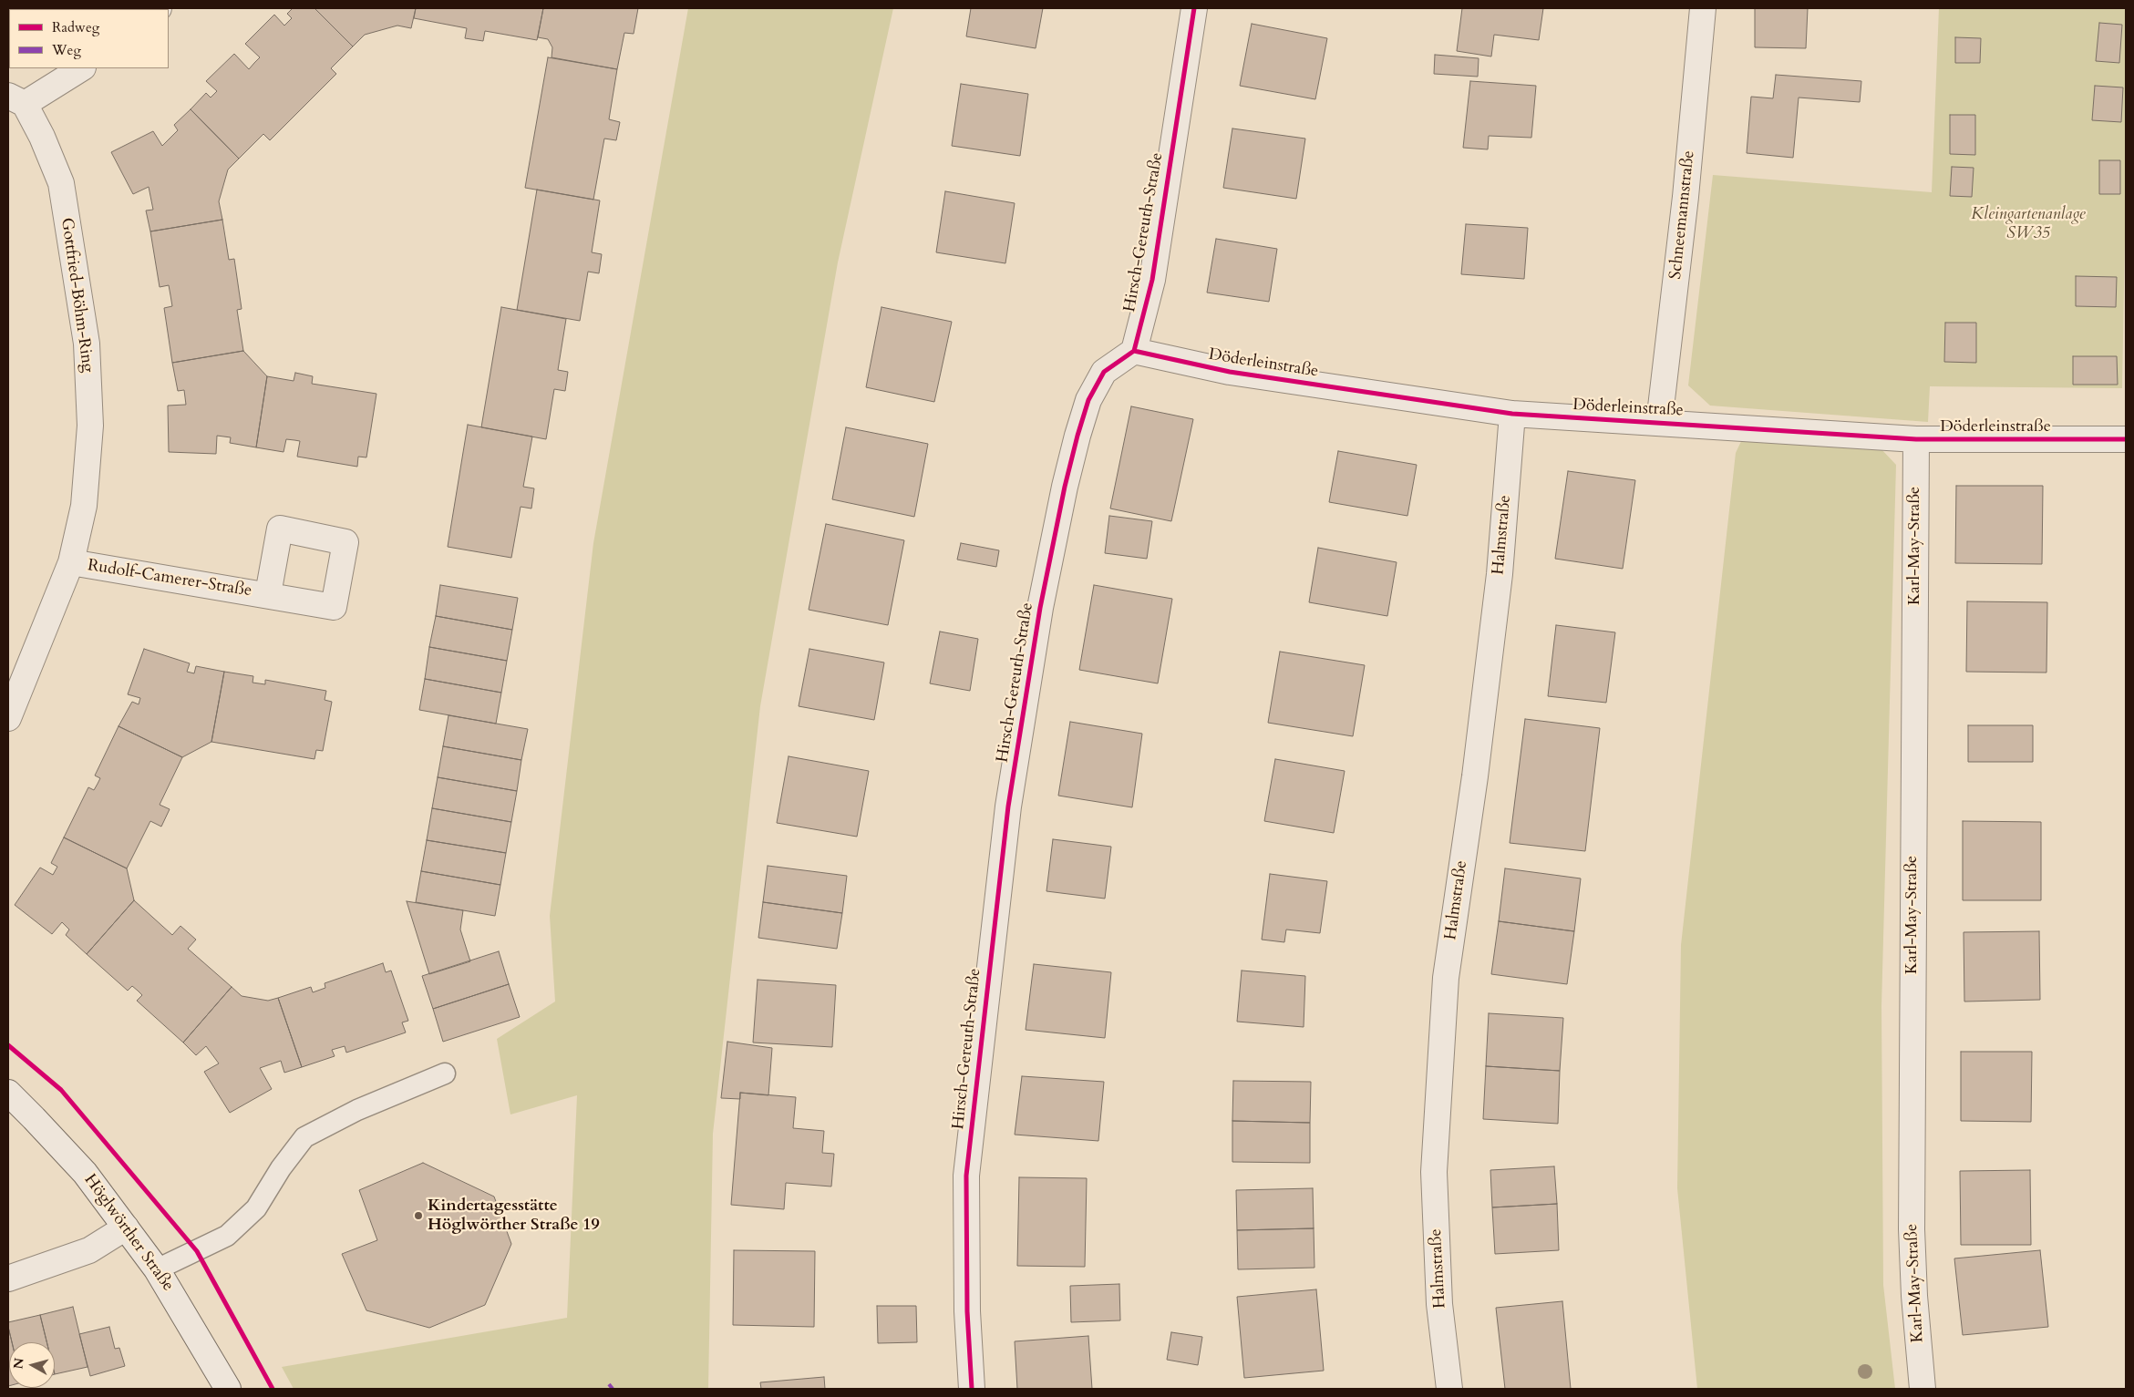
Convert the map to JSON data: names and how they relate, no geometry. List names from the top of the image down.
{
  "streets": {
    "street": [
      "Schneemannstraße",
      "Hirsch-Gereuth-Straße",
      "Gottfried-Böhm-Ring",
      "Döderleinstraße",
      "Halmstraße",
      "Karl-May-Straße",
      "Rudolf-Camerer-Straße",
      "Höglwörther Straße"
    ]
  },
  "crossings": [
    ["Schneemannstraße", "Döderleinstraße"],
    ["Hirsch-Gereuth-Straße", "Döderleinstraße"],
    ["Gottfried-Böhm-Ring", "Rudolf-Camerer-Straße"],
    ["Döderleinstraße", "Halmstraße"],
    ["Döderleinstraße", "Karl-May-Straße"]
  ],
  "parks": ["Kleingartenanlage SW35"],
  "places": ["Kindertagesstätte Höglwörther Straße 19"],
  "legend": ["Radweg", "Weg"],
  "north": "left"
}
